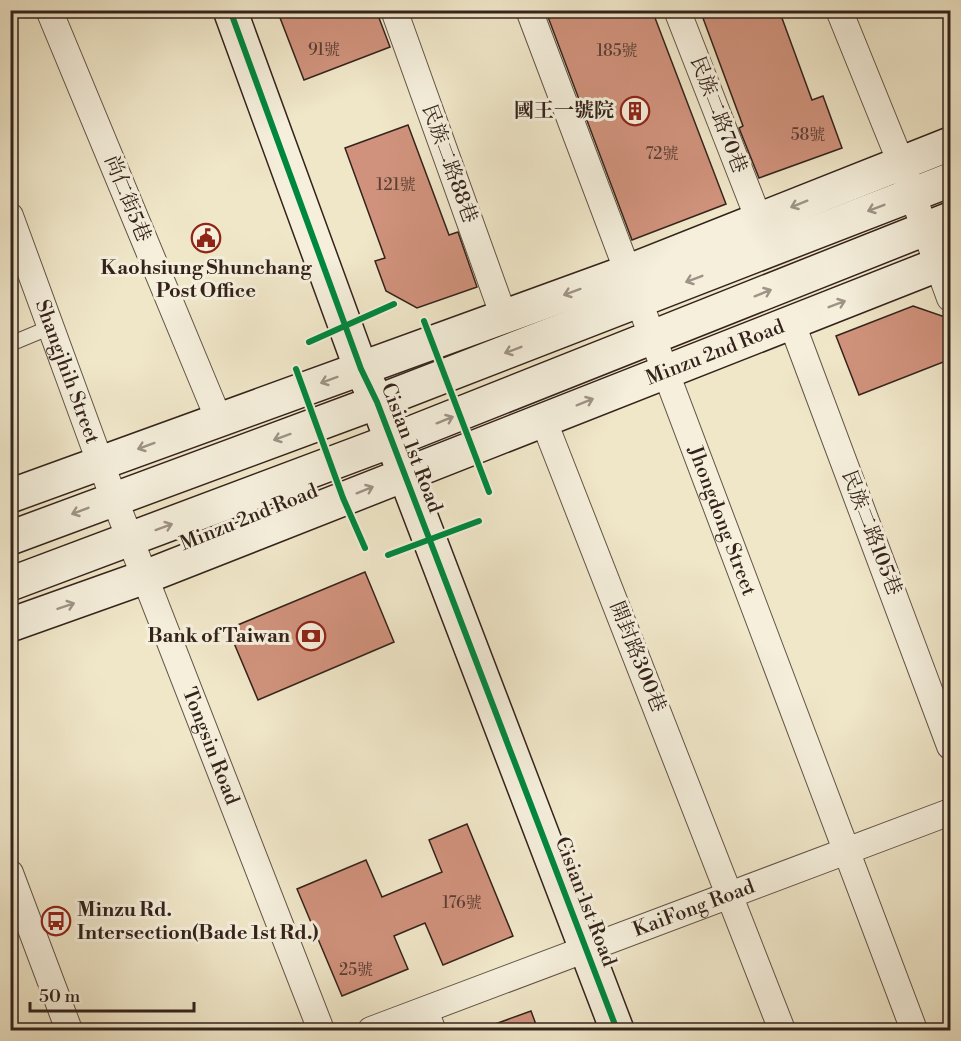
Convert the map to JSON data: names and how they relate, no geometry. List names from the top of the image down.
{
  "streets": {
    "street": [
      "民族二路70巷",
      "民族二路88巷",
      "尚仁街5巷",
      "Minzu 2nd Road",
      "Shangjhih Street",
      "Cisian 1st Road",
      "Jhongdong Street",
      "民族二路105巷",
      "開封路300巷",
      "Tongsin Road",
      "KaiFong Road"
    ]
  },
  "crossings": [
    ["Minzu 2nd Road", "Cisian 1st Road"],
    ["Minzu 2nd Road", "Jhongdong Street"],
    ["Minzu 2nd Road", "民族二路105巷"],
    ["Minzu 2nd Road", "開封路300巷"],
    ["Minzu 2nd Road", "Tongsin Road"],
    ["Shangjhih Street", "Tongsin Road"],
    ["Cisian 1st Road", "KaiFong Road"],
    ["Jhongdong Street", "KaiFong Road"],
    ["開封路300巷", "KaiFong Road"]
  ],
  "places": {
    "building": ["國王一號院"],
    "public building": ["Kaohsiung Shunchang Post Office"],
    "bank": ["Bank of Taiwan"],
    "bus stop": ["Minzu Rd. Intersection(Bade 1st Rd.)"]
  },
  "house_numbers": [
    "91號",
    "185號",
    "58號",
    "72號",
    "121號",
    "176號",
    "25號"
  ],
  "scale_bar": "50 m"
}
